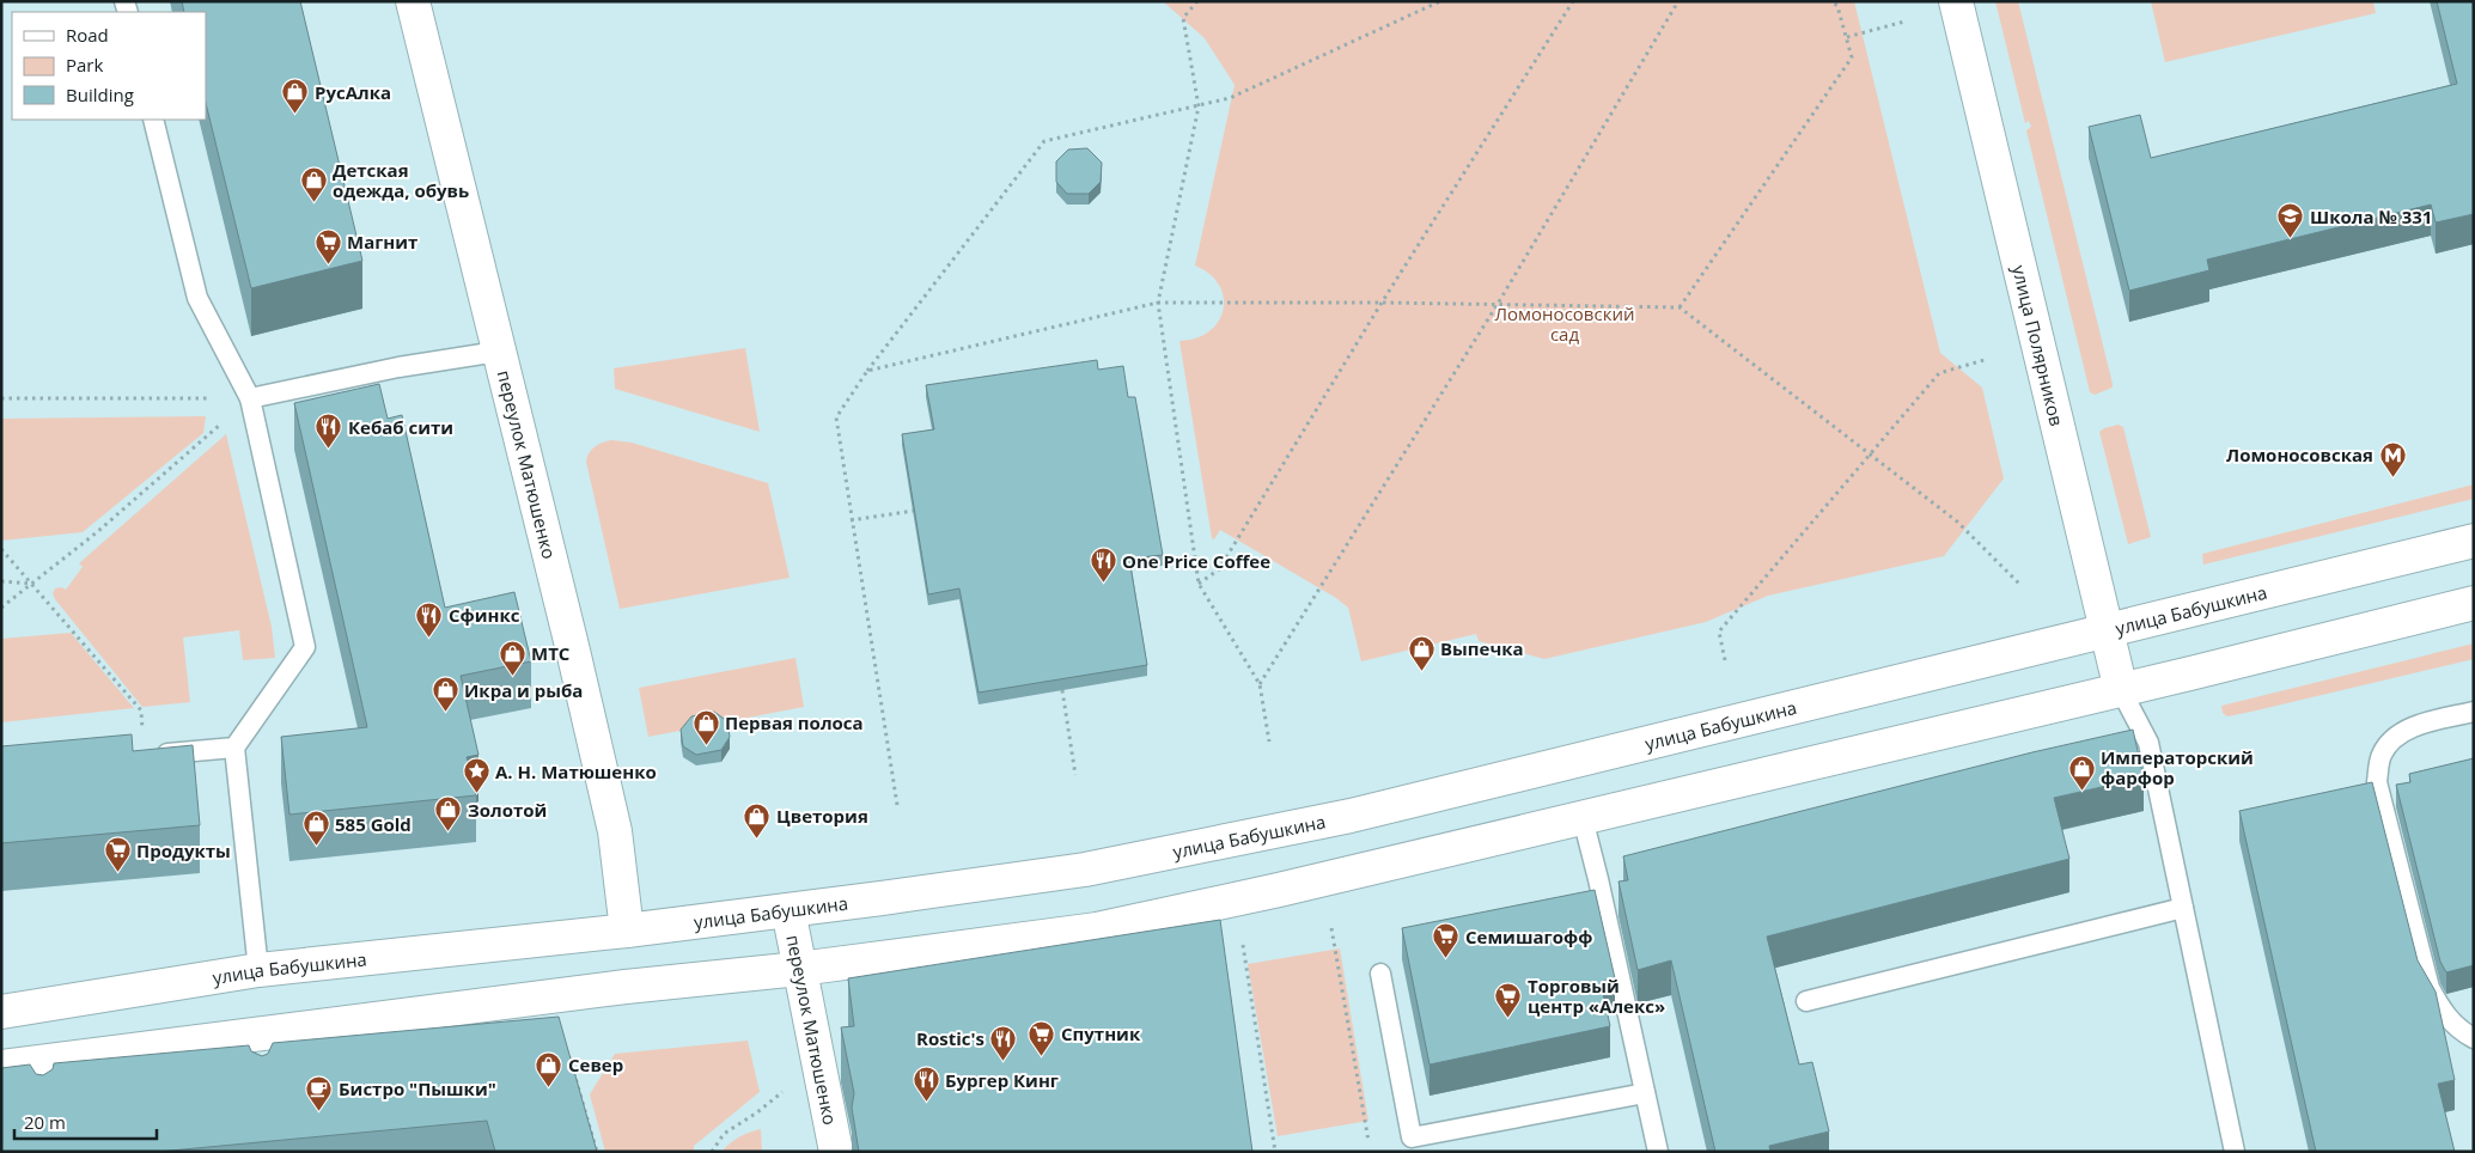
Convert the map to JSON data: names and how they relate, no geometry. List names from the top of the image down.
{
  "streets": {
    "street": ["улица Полярников", "переулок Матюшенко", "улица Бабушкина"]
  },
  "crossings": [
    ["улица Полярников", "улица Бабушкина"],
    ["переулок Матюшенко", "улица Бабушкина"]
  ],
  "parks": ["Ломоносовский сад"],
  "places": {
    "shop": [
      "РусАлка",
      "Детская одежда, обувь",
      "Выпечка",
      "МТС",
      "Икра и рыба",
      "Первая полоса",
      "Императорский фарфор",
      "Золотой",
      "Цветория",
      "585 Gold",
      "Север"
    ],
    "school or university": ["Школа № 331"],
    "supermarket": [
      "Магнит",
      "Продукты",
      "Семишагофф",
      "Торговый центр «Алекс»",
      "Спутник"
    ],
    "restaurant": [
      "Кебаб сити",
      "One Price Coffee",
      "Сфинкс",
      "Rostic's",
      "Бургер Кинг"
    ],
    "metro station": ["Ломоносовская"],
    "place": ["А. Н. Матюшенко"],
    "cafe": ["Бистро \"Пышки\""]
  },
  "legend": ["Road", "Park", "Building"],
  "scale_bar": "20 m"
}
